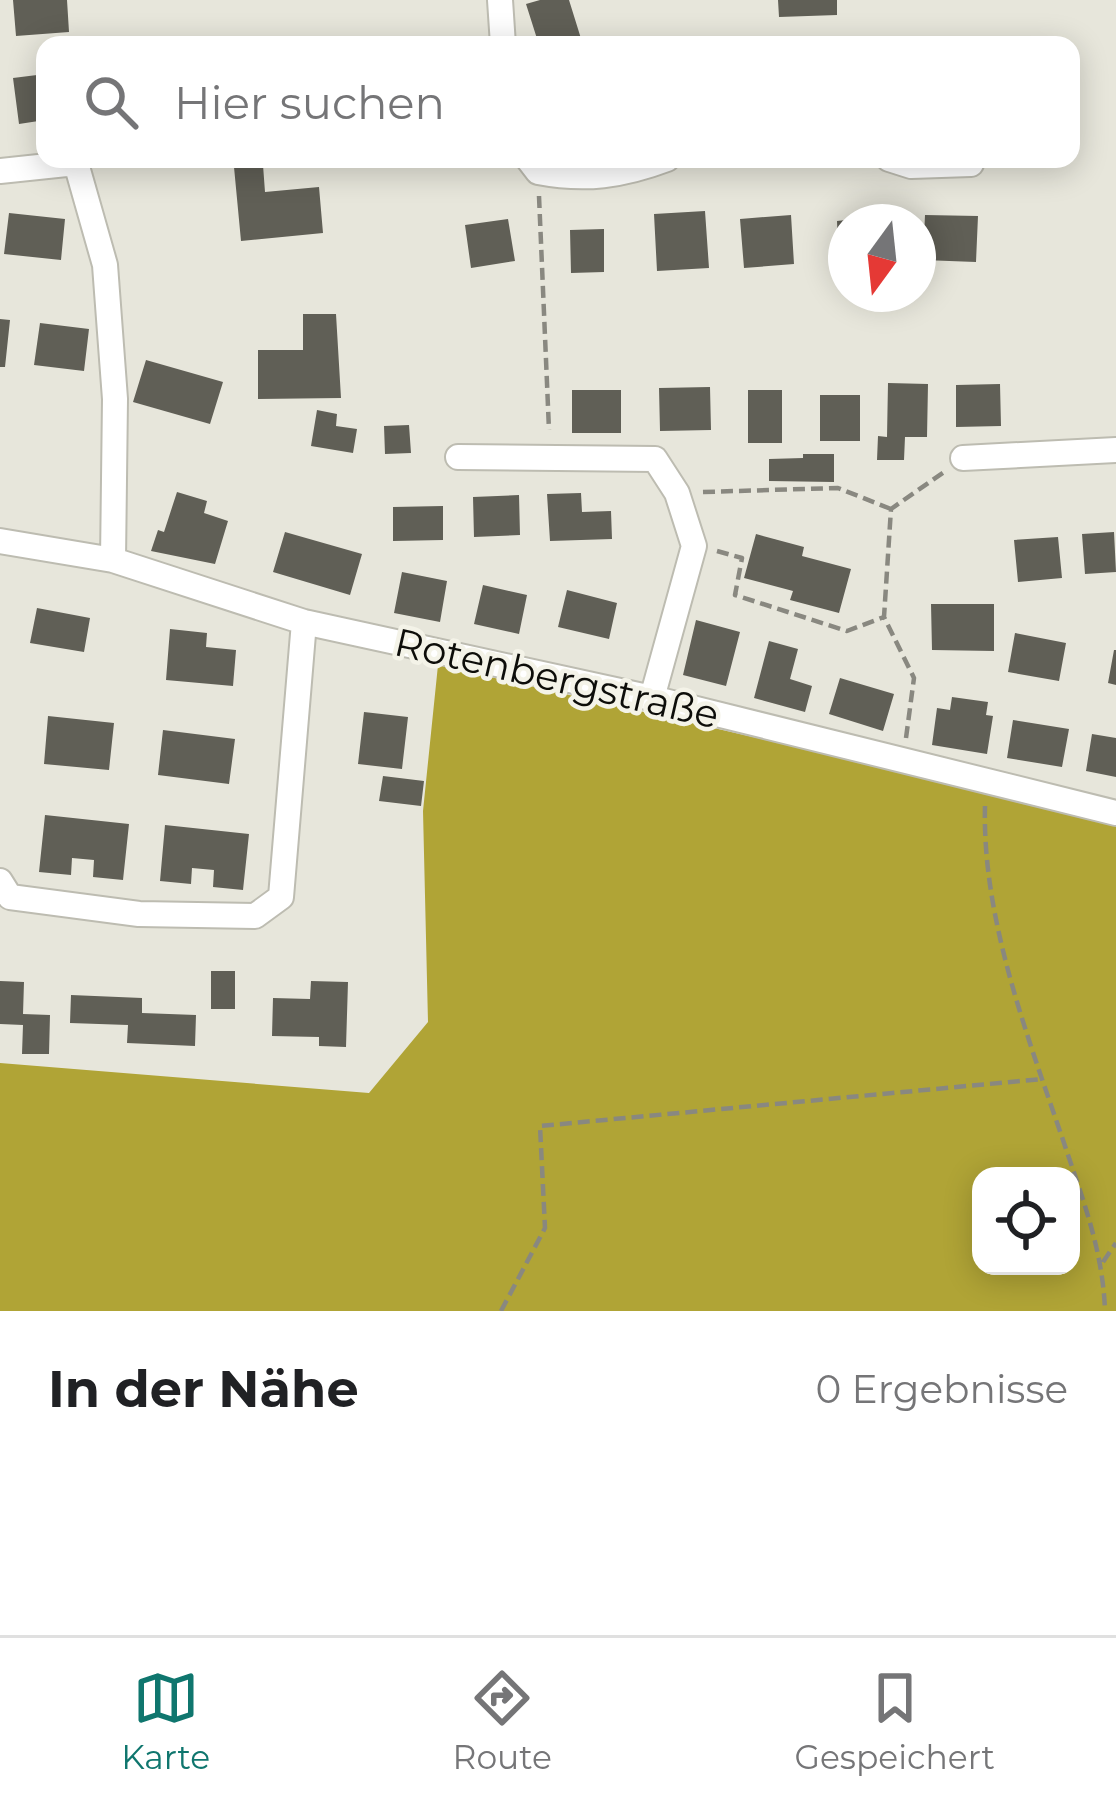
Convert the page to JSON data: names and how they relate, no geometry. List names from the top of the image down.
{
  "streets": {
    "street": ["Rotenbergstraße"]
  },
  "north": "bottom",
  "page": {
    "search": "Hier suchen",
    "heading": ["In der Nähe", "0 Ergebnisse"],
    "nav": ["Karte", "Route", "Gespeichert"]
  }
}
